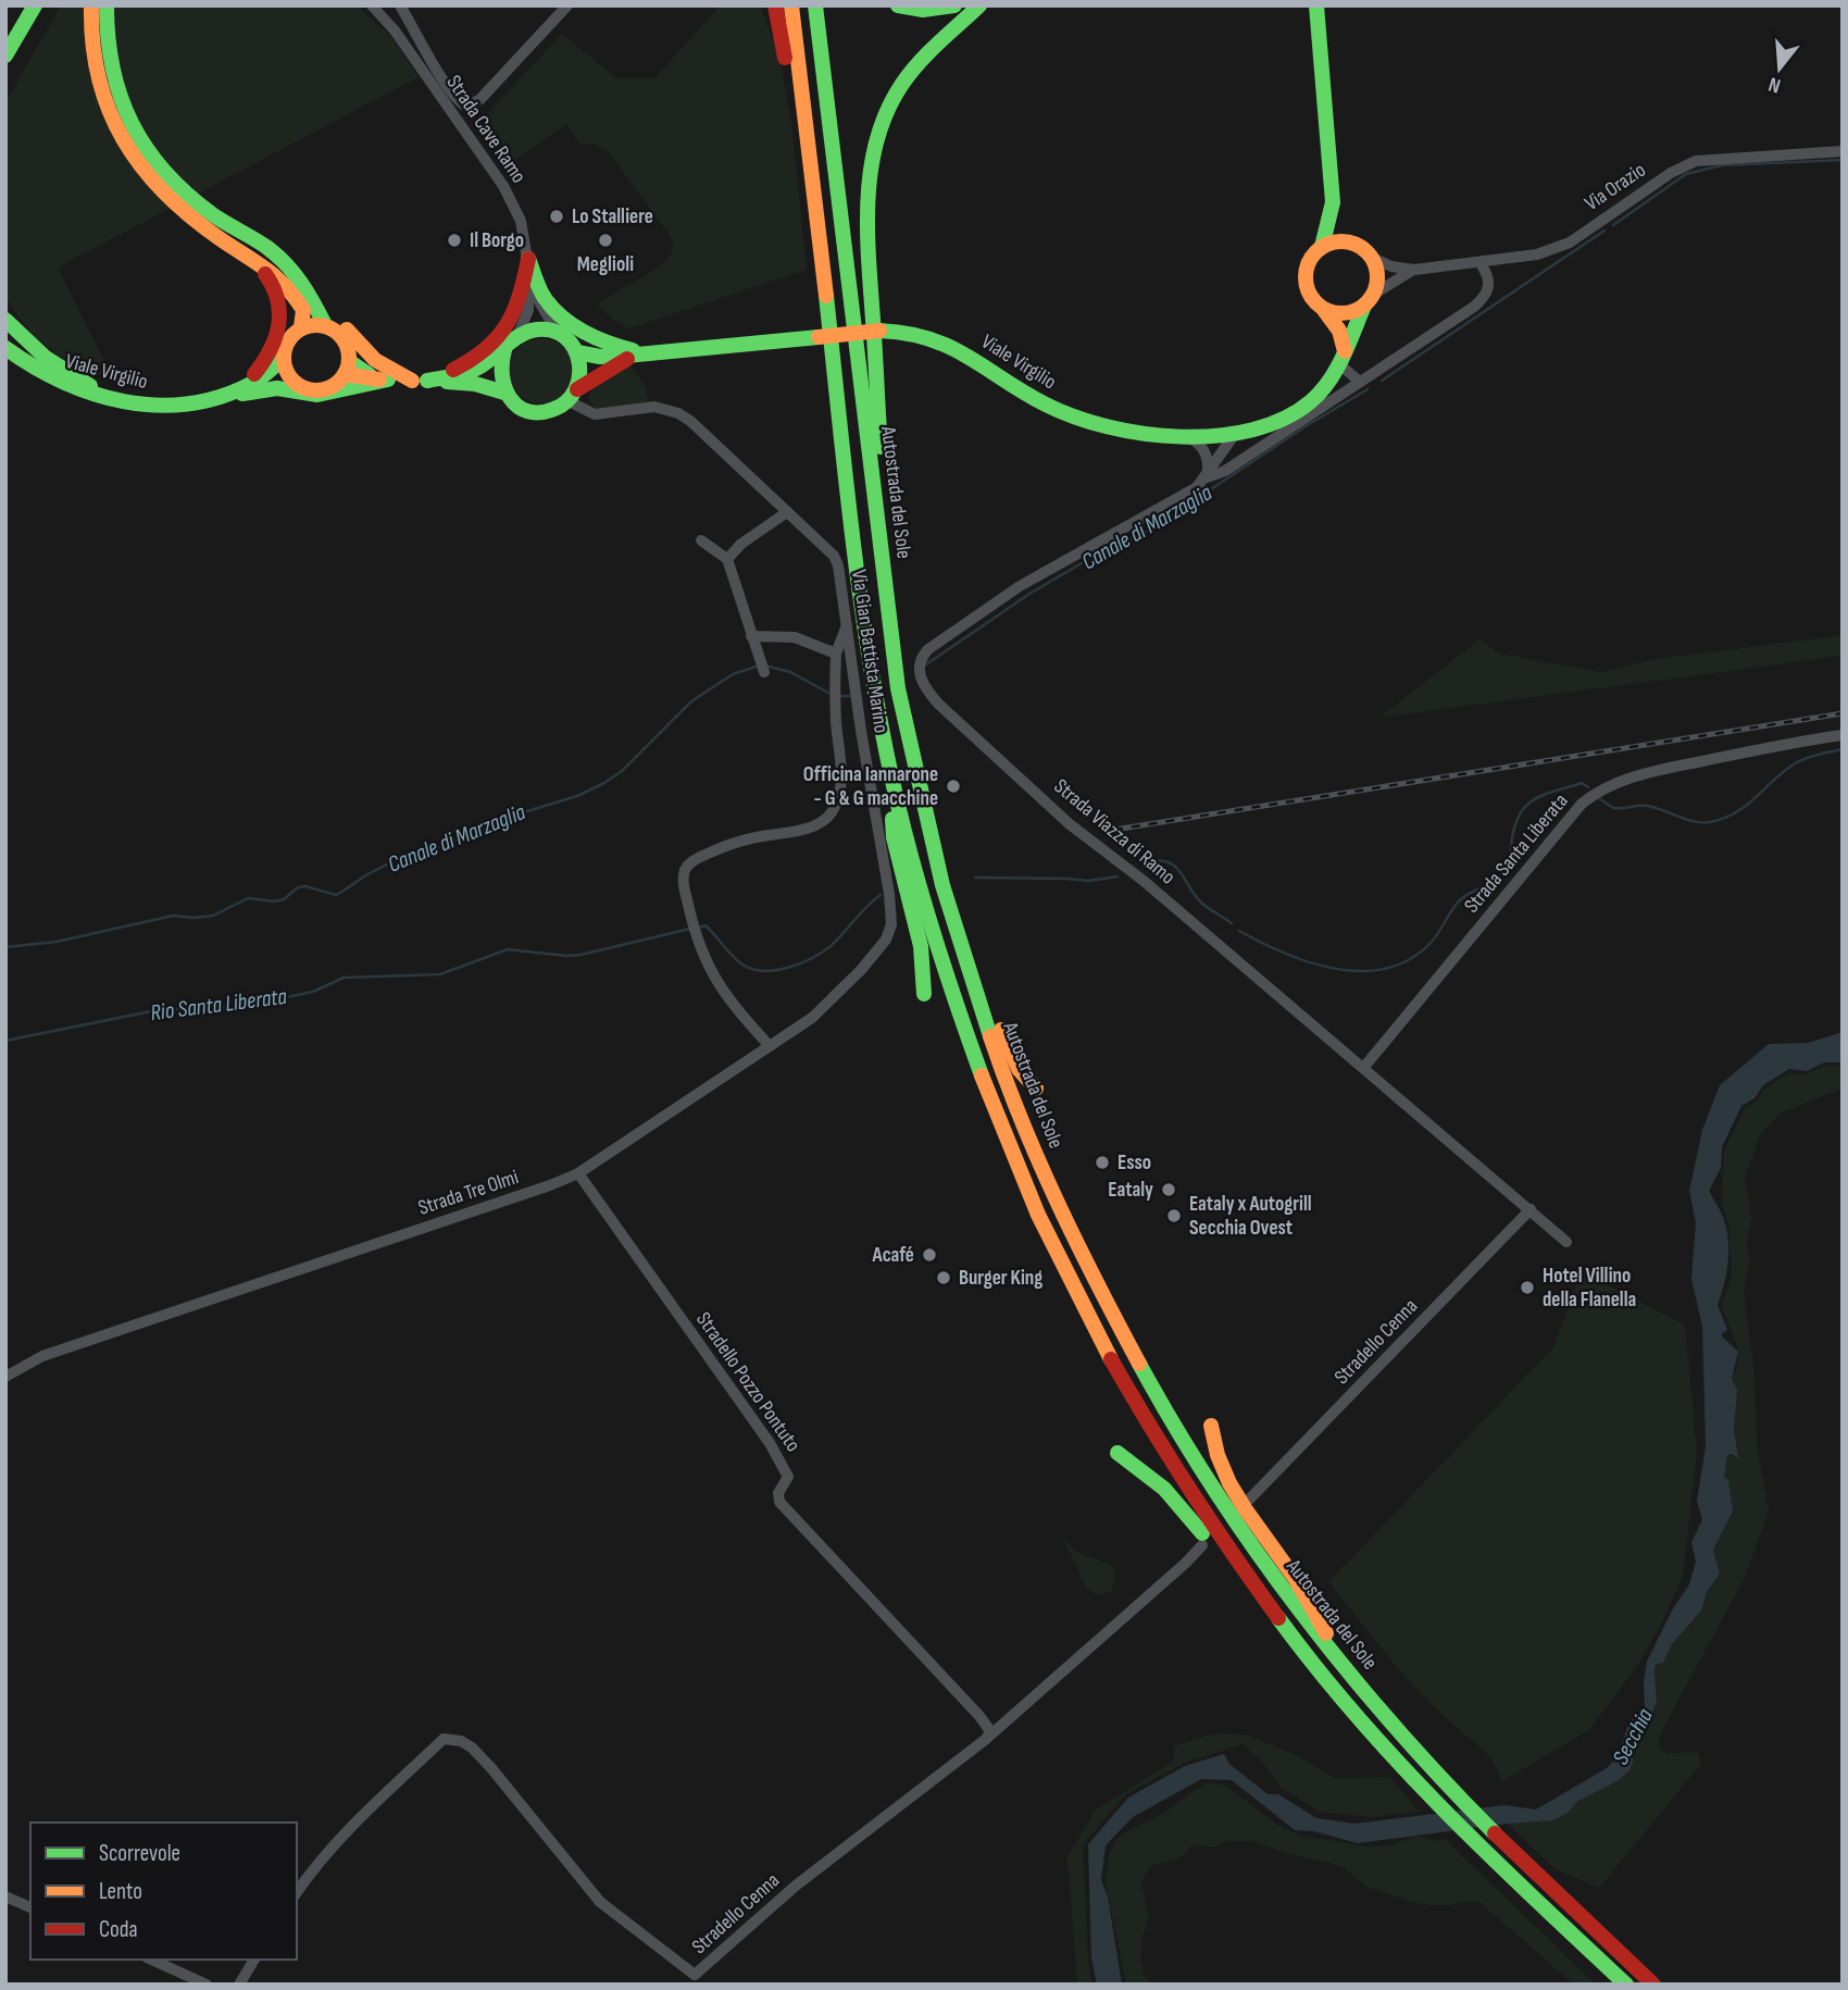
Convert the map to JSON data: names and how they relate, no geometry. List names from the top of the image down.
{
  "streets": {
    "main road": ["Viale Virgilio", "Autostrada del Sole"],
    "street": [
      "Strada Cave Ramo",
      "Via Orazio",
      "Via Gian Battista Marino",
      "Strada Viazza di Ramo",
      "Strada Santa Liberata",
      "Strada Tre Olmi",
      "Stradello Cenna",
      "Stradello Pozzo Pontuto"
    ]
  },
  "crossings": [
    ["Strada Cave Ramo", "Viale Virgilio"],
    ["Strada Cave Ramo", "Via Gian Battista Marino"],
    ["Via Orazio", "Viale Virgilio"],
    ["Via Orazio", "Strada Viazza di Ramo"],
    ["Viale Virgilio", "Via Gian Battista Marino"],
    ["Viale Virgilio", "Strada Viazza di Ramo"],
    ["Via Gian Battista Marino", "Strada Tre Olmi"],
    ["Strada Viazza di Ramo", "Strada Santa Liberata"],
    ["Strada Viazza di Ramo", "Stradello Cenna"],
    ["Strada Tre Olmi", "Stradello Pozzo Pontuto"],
    ["Stradello Cenna", "Stradello Pozzo Pontuto"]
  ],
  "water": ["Canale di Marzaglia", "Rio Santa Liberata", "Secchia"],
  "places": [
    "Lo Stalliere",
    "Il Borgo",
    "Meglioli",
    "Officina Iannarone - G & G macchine",
    "Esso",
    "Eataly",
    "Eataly x Autogrill Secchia Ovest",
    "Acafé",
    "Burger King",
    "Hotel Villino della Flanella"
  ],
  "legend": ["Scorrevole", "Lento", "Coda"],
  "north": "bottom"
}
